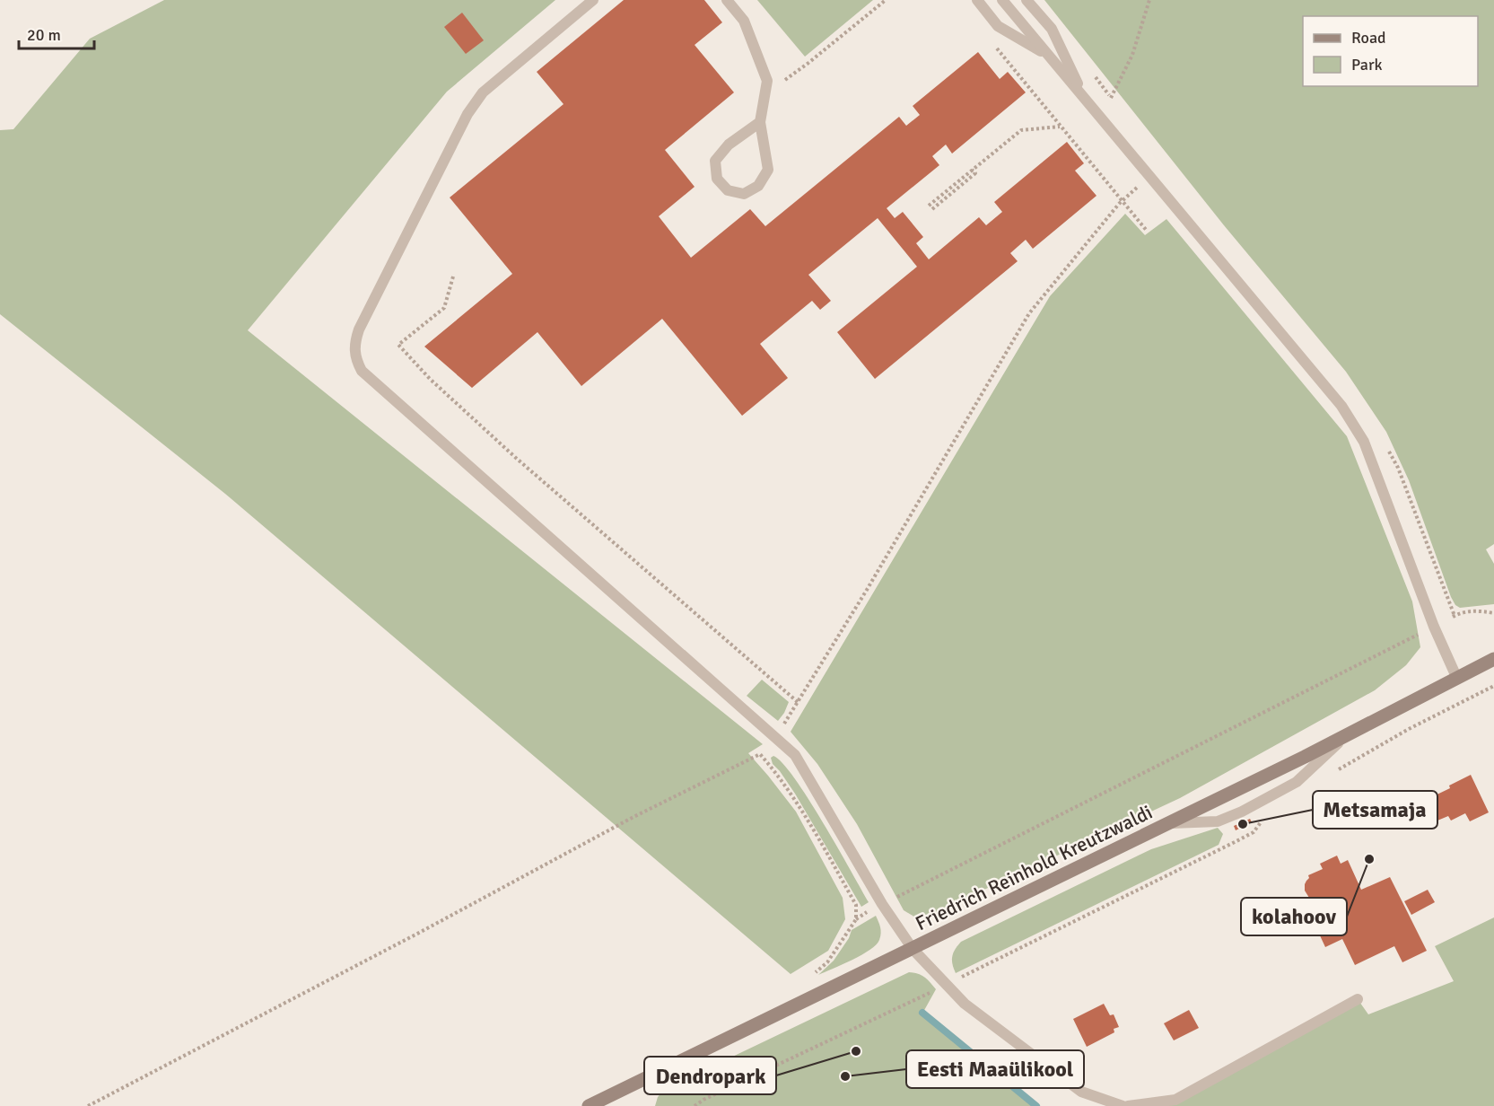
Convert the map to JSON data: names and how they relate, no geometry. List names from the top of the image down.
{
  "streets": {
    "main road": ["Friedrich Reinhold Kreutzwaldi"]
  },
  "places": [
    "Metsamaja",
    "kolahoov",
    "Dendropark",
    "Eesti Maaülikool"
  ],
  "legend": ["Road", "Park"],
  "scale_bar": "20 m"
}
